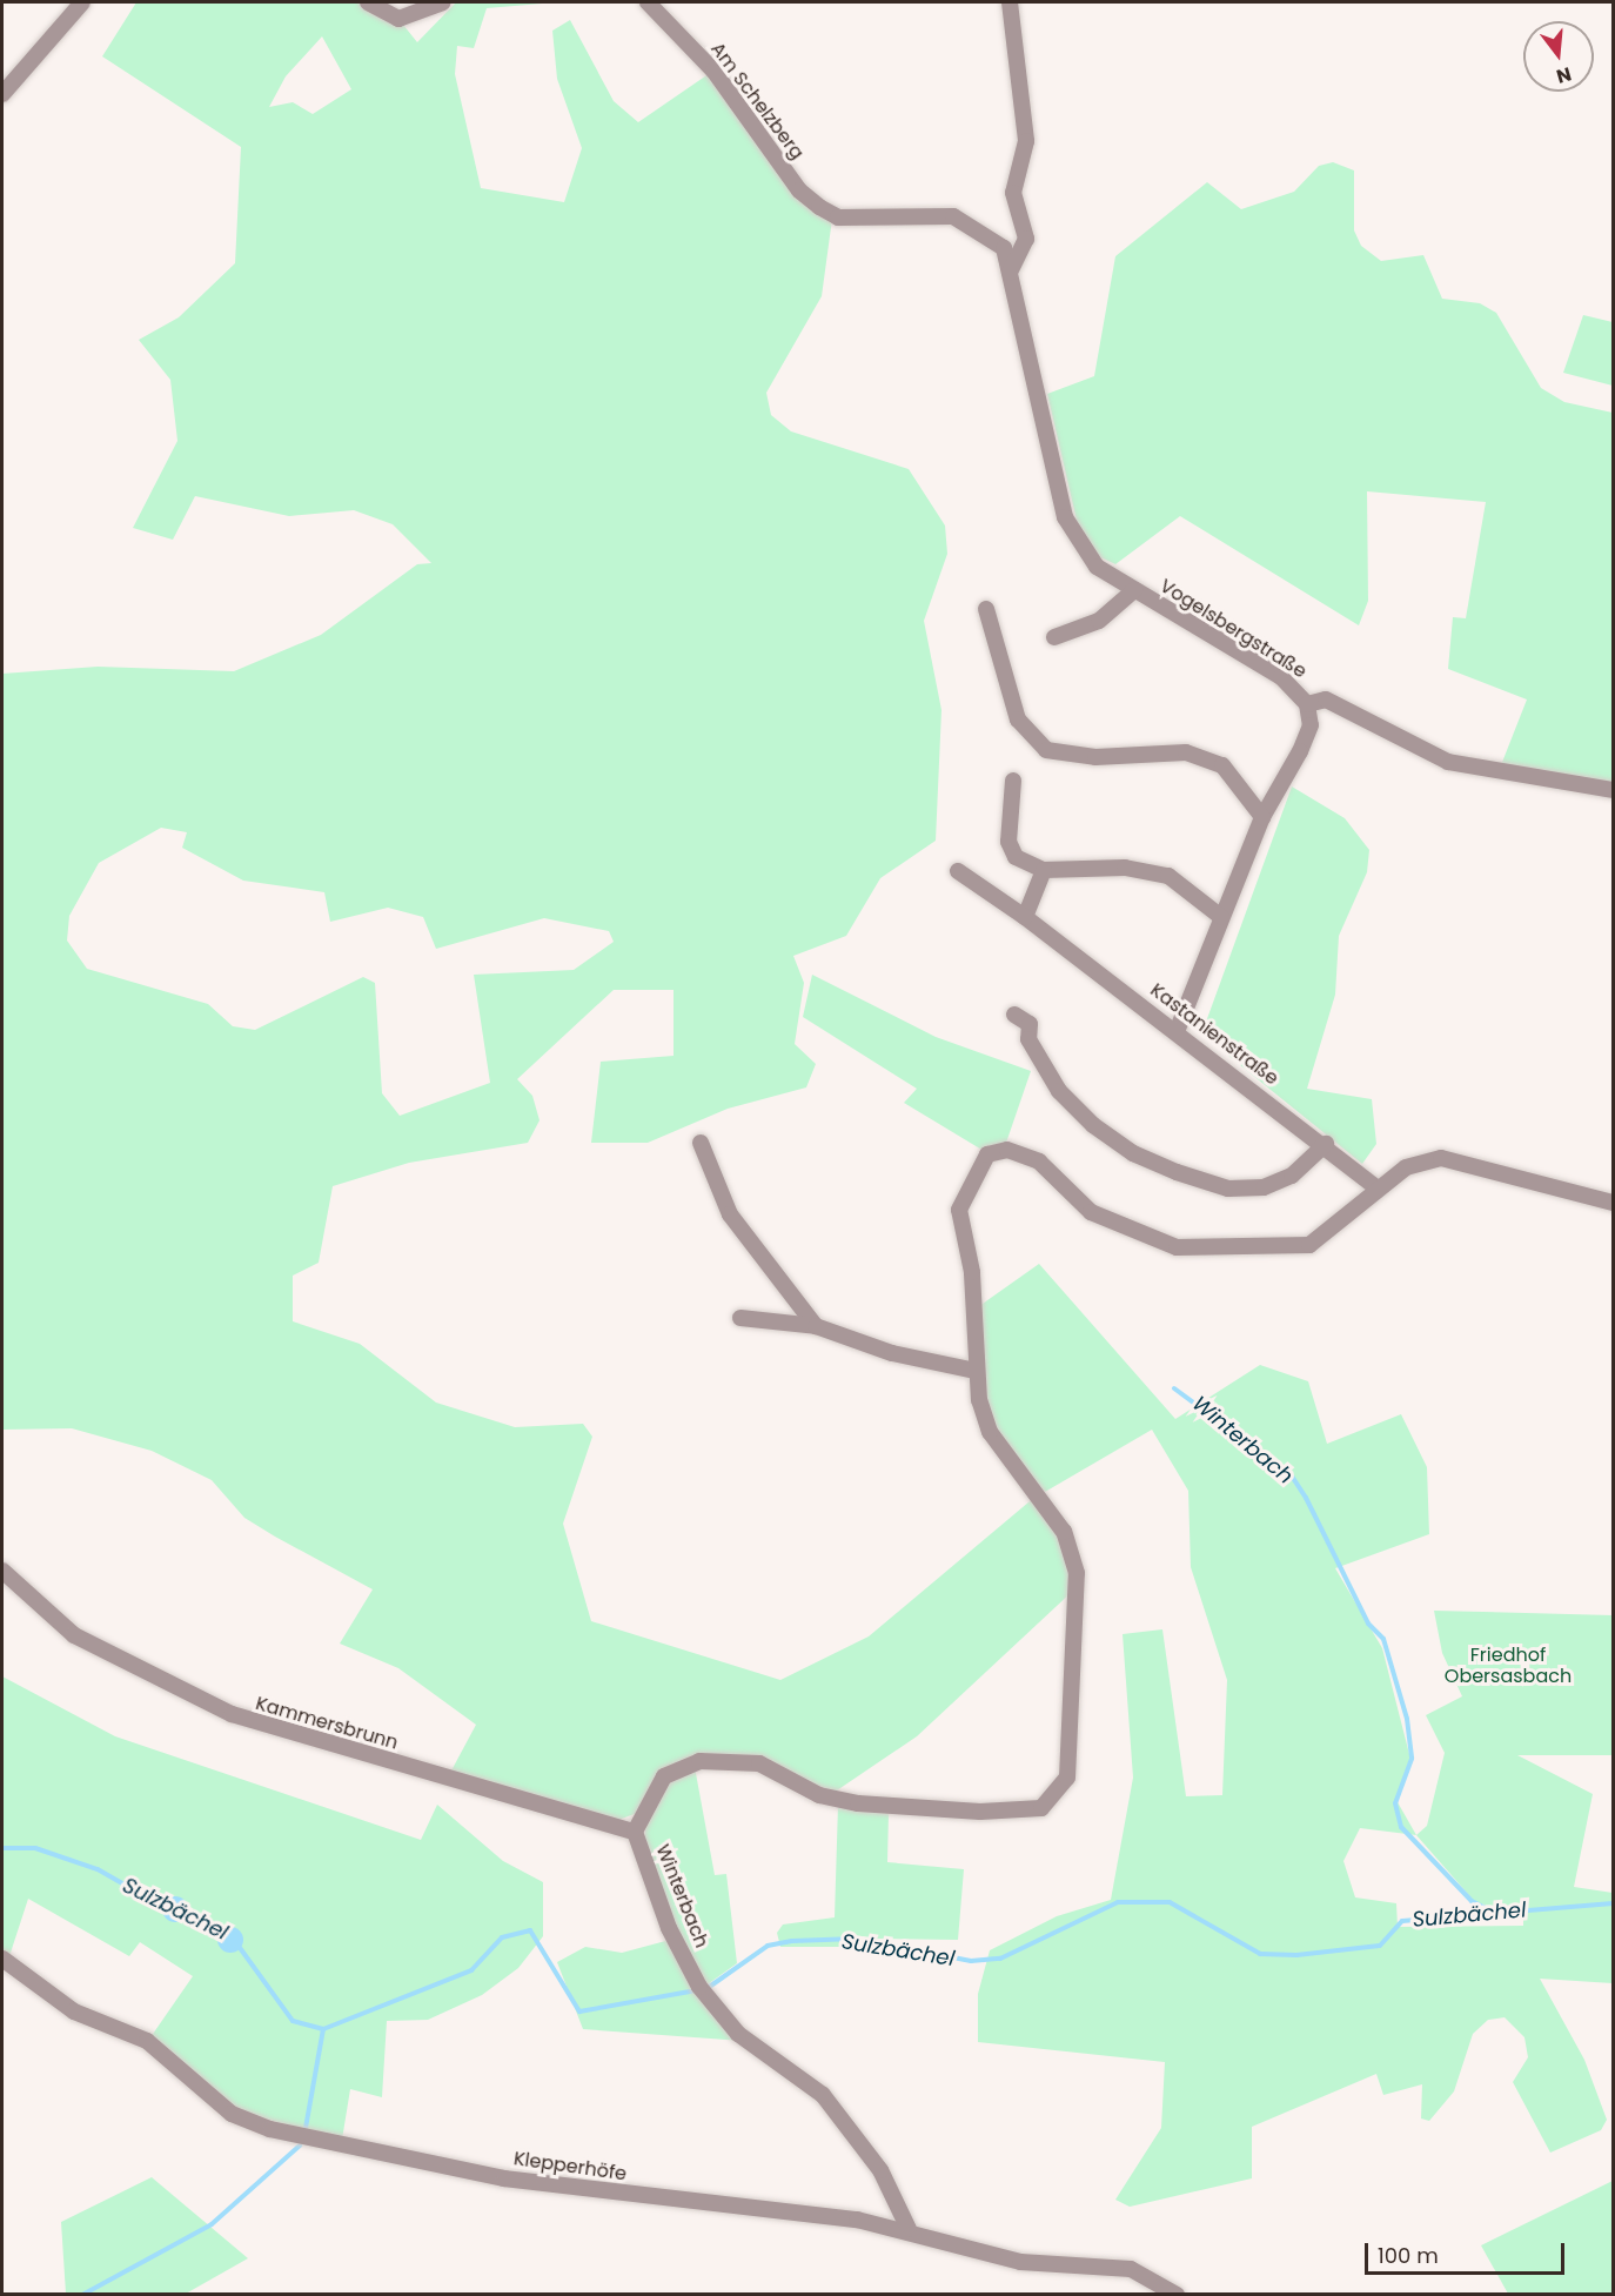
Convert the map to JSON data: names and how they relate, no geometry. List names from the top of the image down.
{
  "streets": {
    "street": [
      "Am Schelzberg",
      "Vogelsbergstraße",
      "Kastanienstraße",
      "Kammersbrunn",
      "Winterbach",
      "Klepperhöfe"
    ]
  },
  "crossings": [
    ["Am Schelzberg", "Vogelsbergstraße"],
    ["Vogelsbergstraße", "Kastanienstraße"],
    ["Kastanienstraße", "Winterbach"],
    ["Kammersbrunn", "Winterbach"],
    ["Winterbach", "Klepperhöfe"]
  ],
  "water": ["Winterbach", "Sulzbächel"],
  "parks": ["Friedhof Obersasbach"],
  "scale_bar": "100 m",
  "north": "bottom"
}
